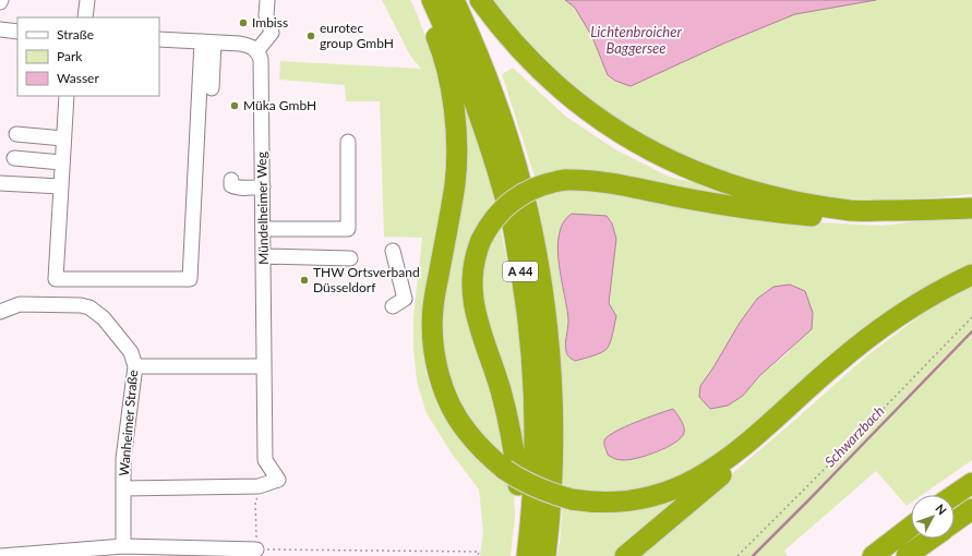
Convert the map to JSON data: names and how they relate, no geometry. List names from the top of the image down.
{
  "streets": {
    "highway": ["A 44"],
    "street": ["Mündelheimer Weg", "Wanheimer Straße"]
  },
  "crossings": [
    ["Mündelheimer Weg", "Wanheimer Straße"]
  ],
  "water": ["Lichtenbroicher Baggersee", "Schwarzbach"],
  "places": [
    "Imbiss",
    "eurotec group GmbH",
    "Müka GmbH",
    "THW Ortsverband Düsseldorf"
  ],
  "legend": ["Straße", "Park", "Wasser"],
  "north": "top right"
}
